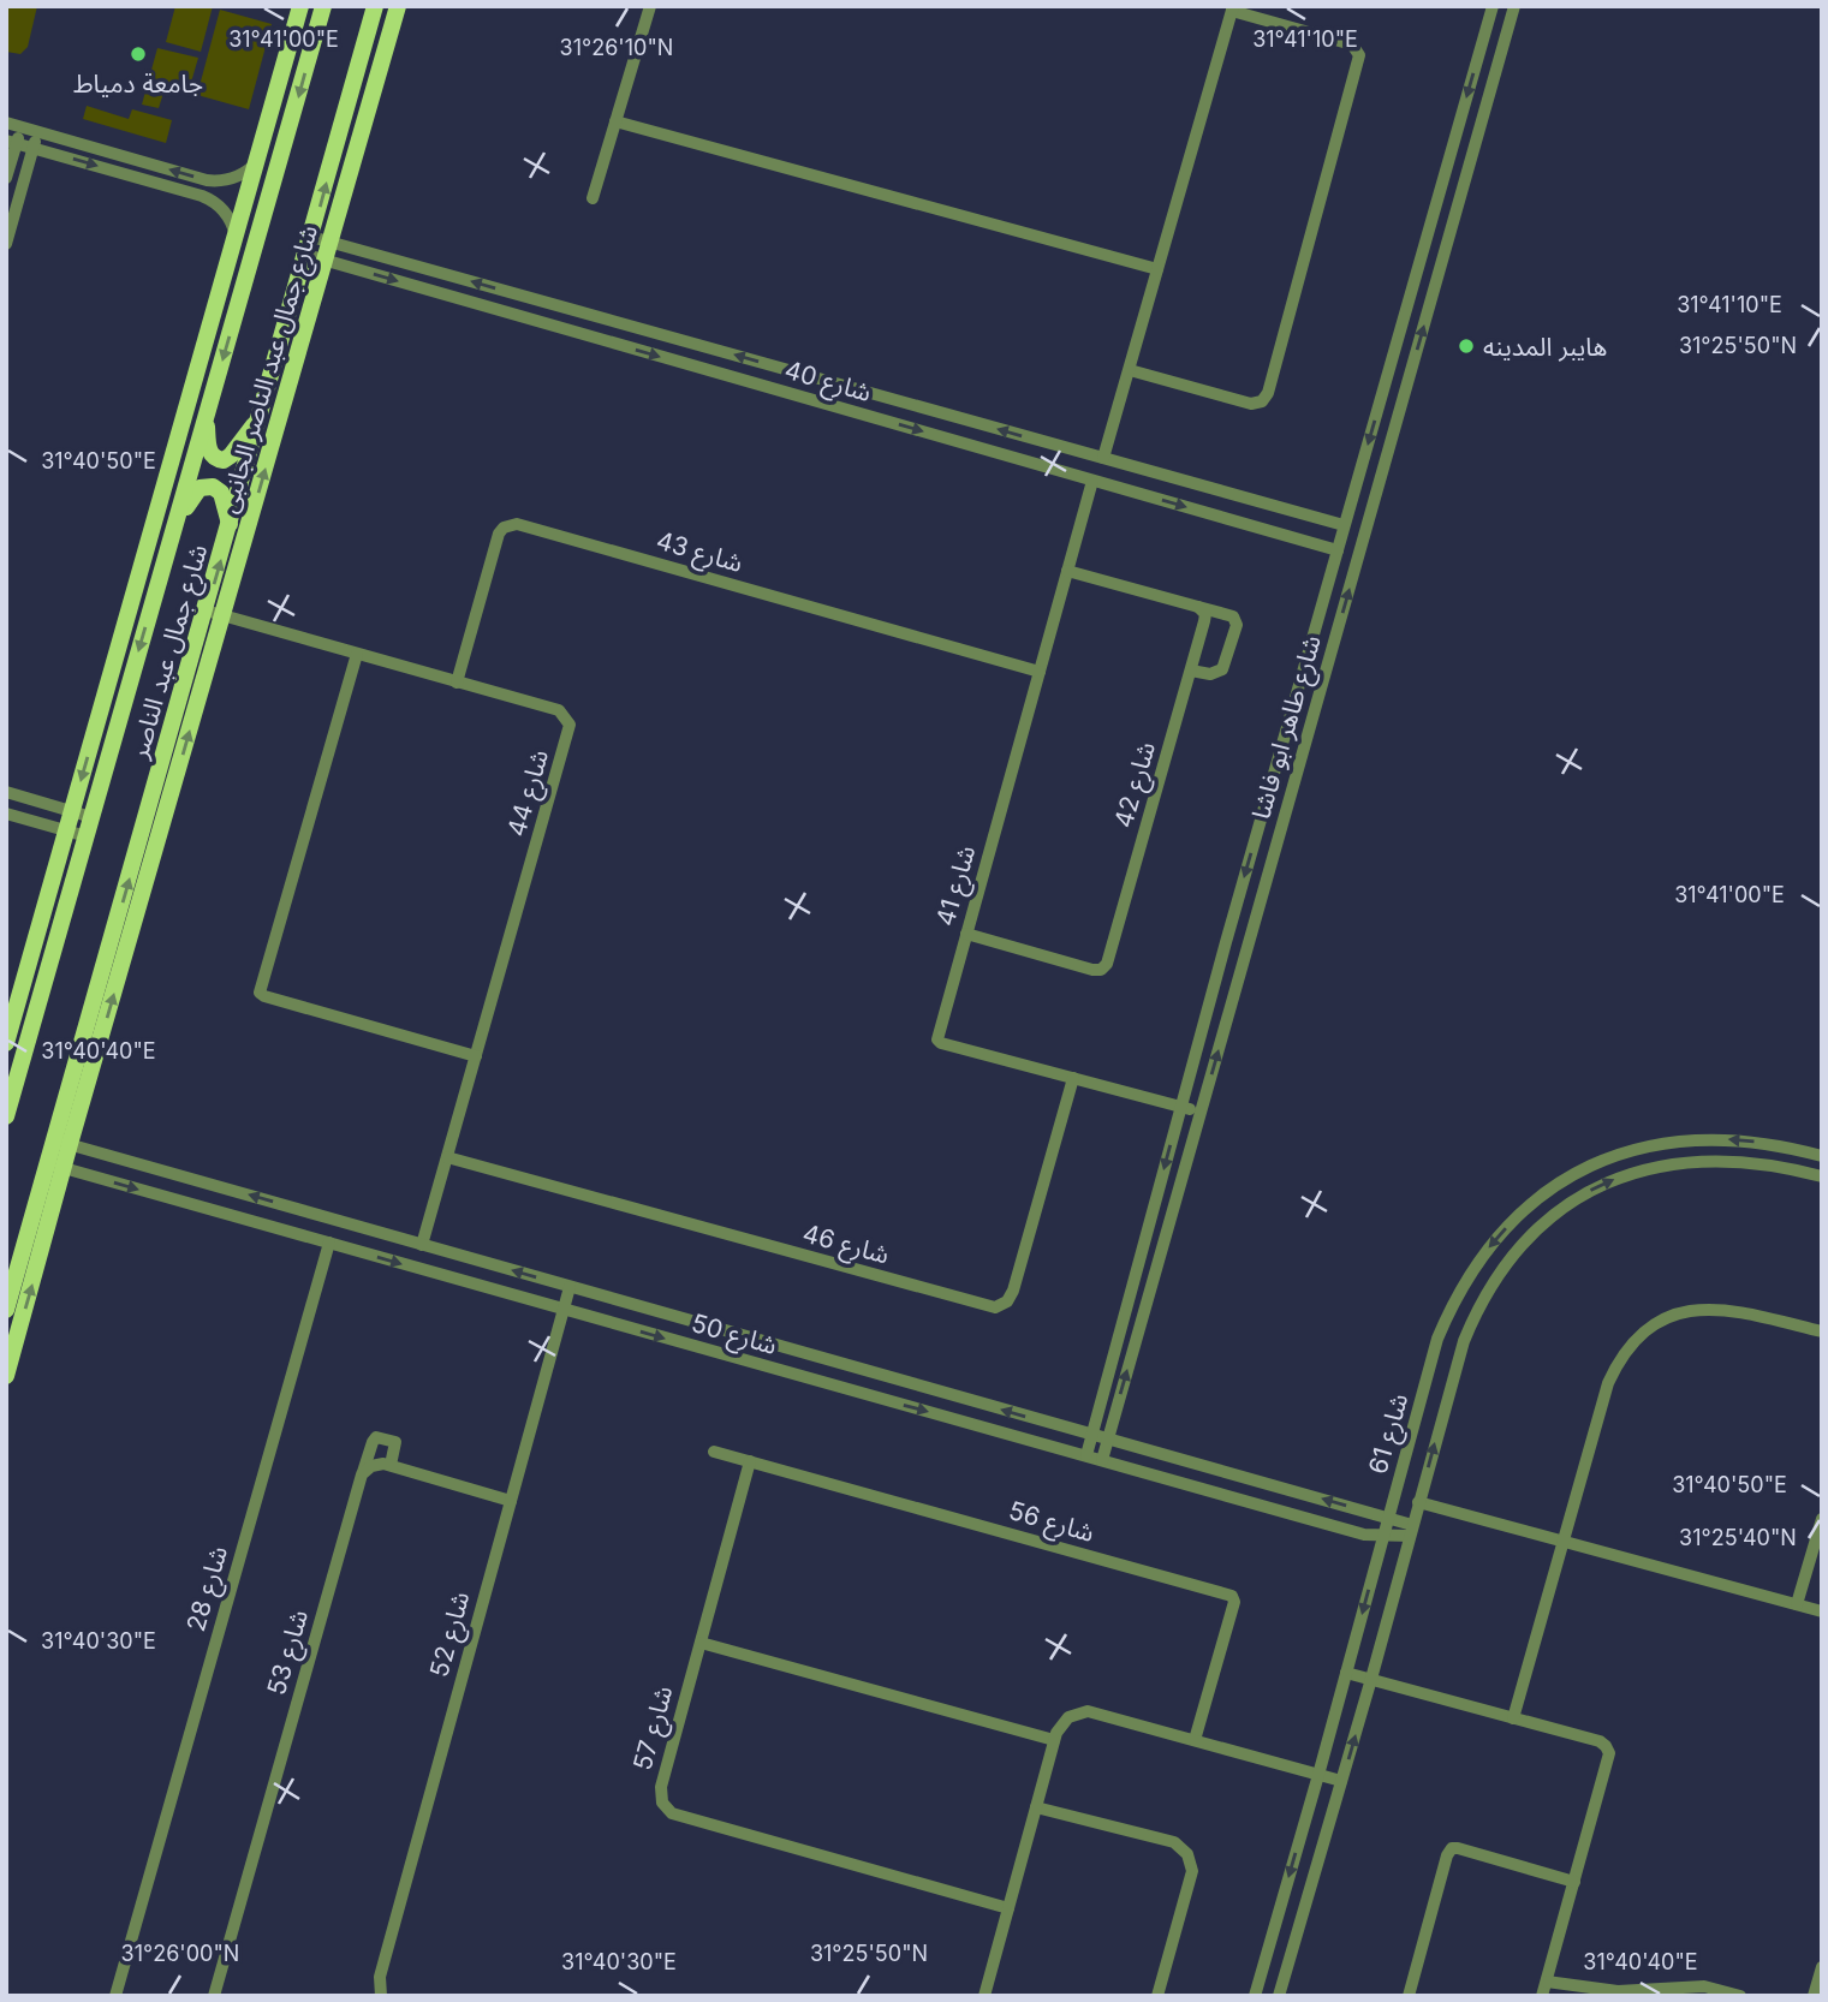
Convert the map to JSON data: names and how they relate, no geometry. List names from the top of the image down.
{
  "streets": {
    "main road": ["شارع جمال عبد الناصر الجانبى", "شارع جمال عبد الناصر"],
    "street": [
      "شارع 40",
      "شارع 43",
      "شارع طاهر ابو فاشا",
      "شارع 42",
      "شارع 44",
      "شارع 41",
      "شارع 46",
      "شارع 50",
      "شارع 61",
      "شارع 56",
      "شارع 28",
      "شارع 52",
      "شارع 53",
      "شارع 57"
    ]
  },
  "crossings": [
    ["شارع جمال عبد الناصر الجانبى", "شارع 40"],
    ["شارع جمال عبد الناصر الجانبى", "شارع جمال عبد الناصر"],
    ["شارع جمال عبد الناصر الجانبى", "شارع 44"],
    ["شارع جمال عبد الناصر الجانبى", "شارع 50"],
    ["شارع 40", "شارع جمال عبد الناصر"],
    ["شارع 40", "شارع طاهر ابو فاشا"],
    ["شارع 40", "شارع 41"],
    ["شارع 43", "شارع 44"],
    ["شارع 43", "شارع 41"],
    ["شارع جمال عبد الناصر", "شارع 44"],
    ["شارع طاهر ابو فاشا", "شارع 41"],
    ["شارع طاهر ابو فاشا", "شارع 50"],
    ["شارع 42", "شارع 41"],
    ["شارع 44", "شارع 46"],
    ["شارع 44", "شارع 50"],
    ["شارع 41", "شارع 46"],
    ["شارع 50", "شارع 61"],
    ["شارع 50", "شارع 28"],
    ["شارع 50", "شارع 52"],
    ["شارع 56", "شارع 57"]
  ],
  "places": ["جامعة دمياط", "هايبر المدينه"],
  "coordinates": [
    "31°41'00\"E",
    "31°41'10\"E",
    "31°26'10\"N",
    "31°25'50\"N",
    "31°40'50\"E",
    "31°40'40\"E",
    "31°25'40\"N",
    "31°40'30\"E",
    "31°26'00\"N"
  ]
}
